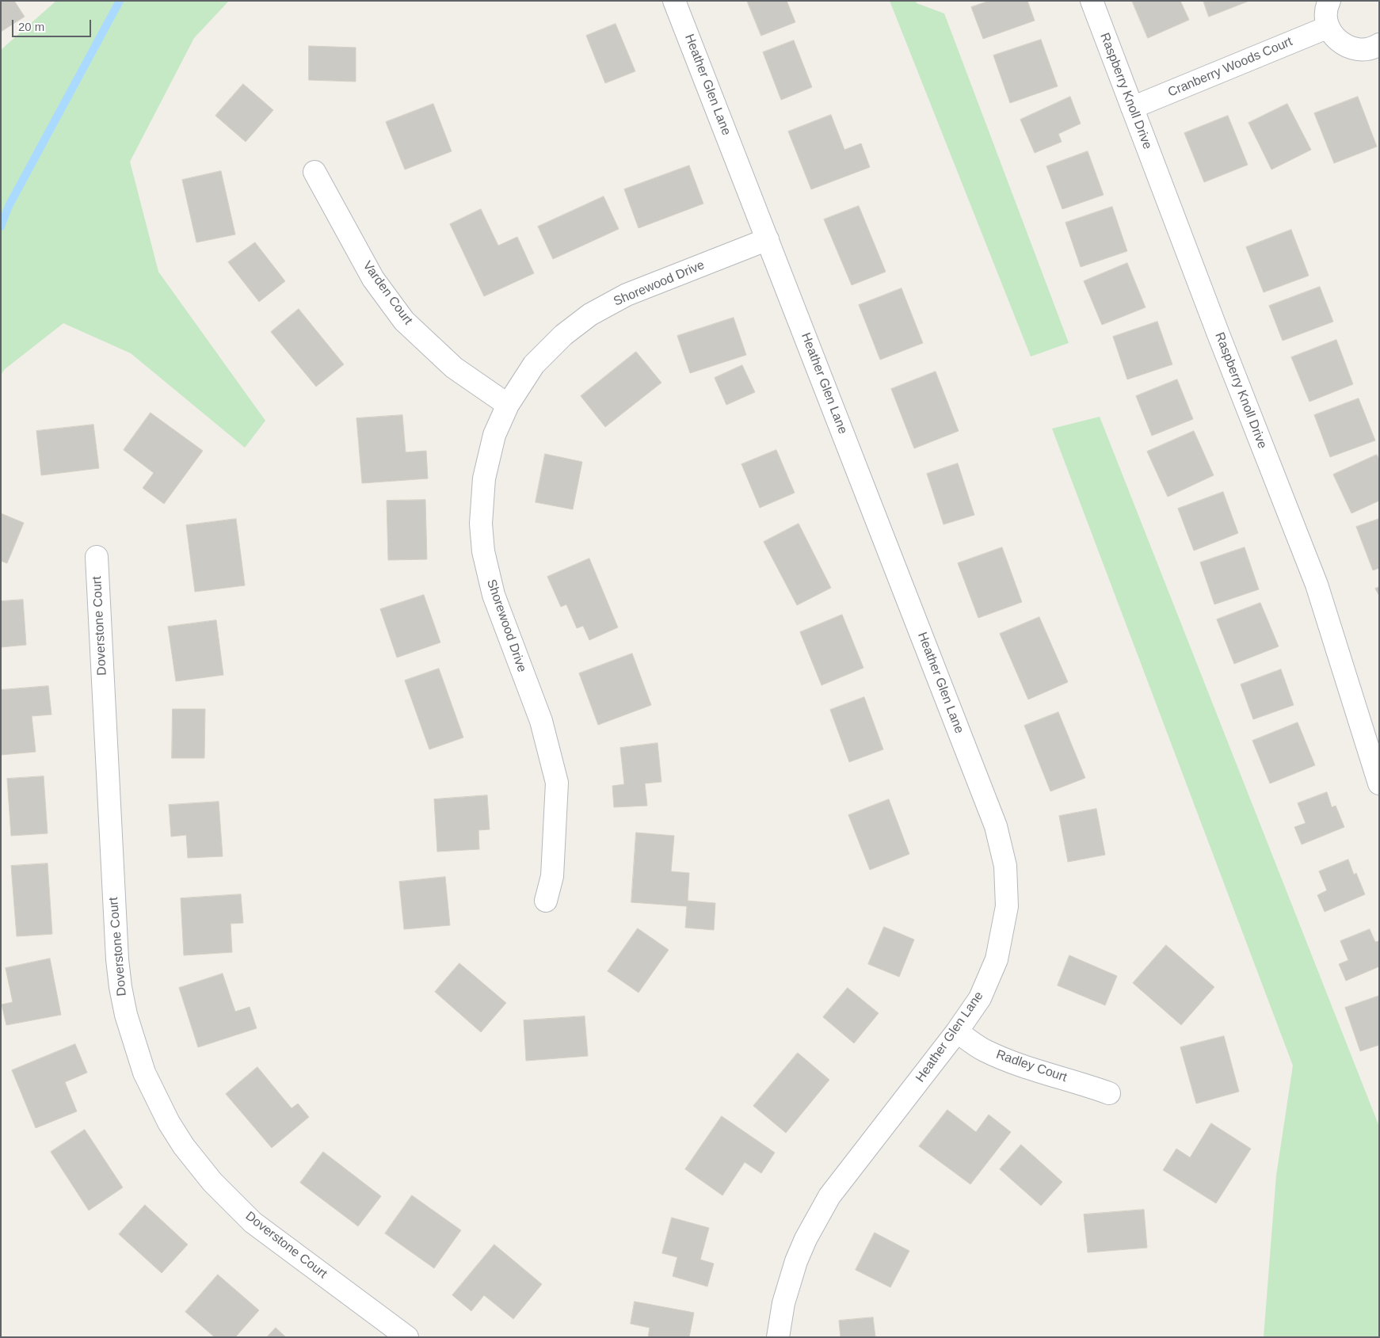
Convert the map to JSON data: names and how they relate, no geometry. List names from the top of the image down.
{
  "streets": {
    "street": [
      "Cranberry Woods Court",
      "Heather Glen Lane",
      "Raspberry Knoll Drive",
      "Shorewood Drive",
      "Varden Court",
      "Doverstone Court",
      "Radley Court"
    ]
  },
  "crossings": [
    ["Cranberry Woods Court", "Raspberry Knoll Drive"],
    ["Heather Glen Lane", "Shorewood Drive"],
    ["Heather Glen Lane", "Radley Court"],
    ["Shorewood Drive", "Varden Court"]
  ],
  "scale_bar": "20 m"
}
